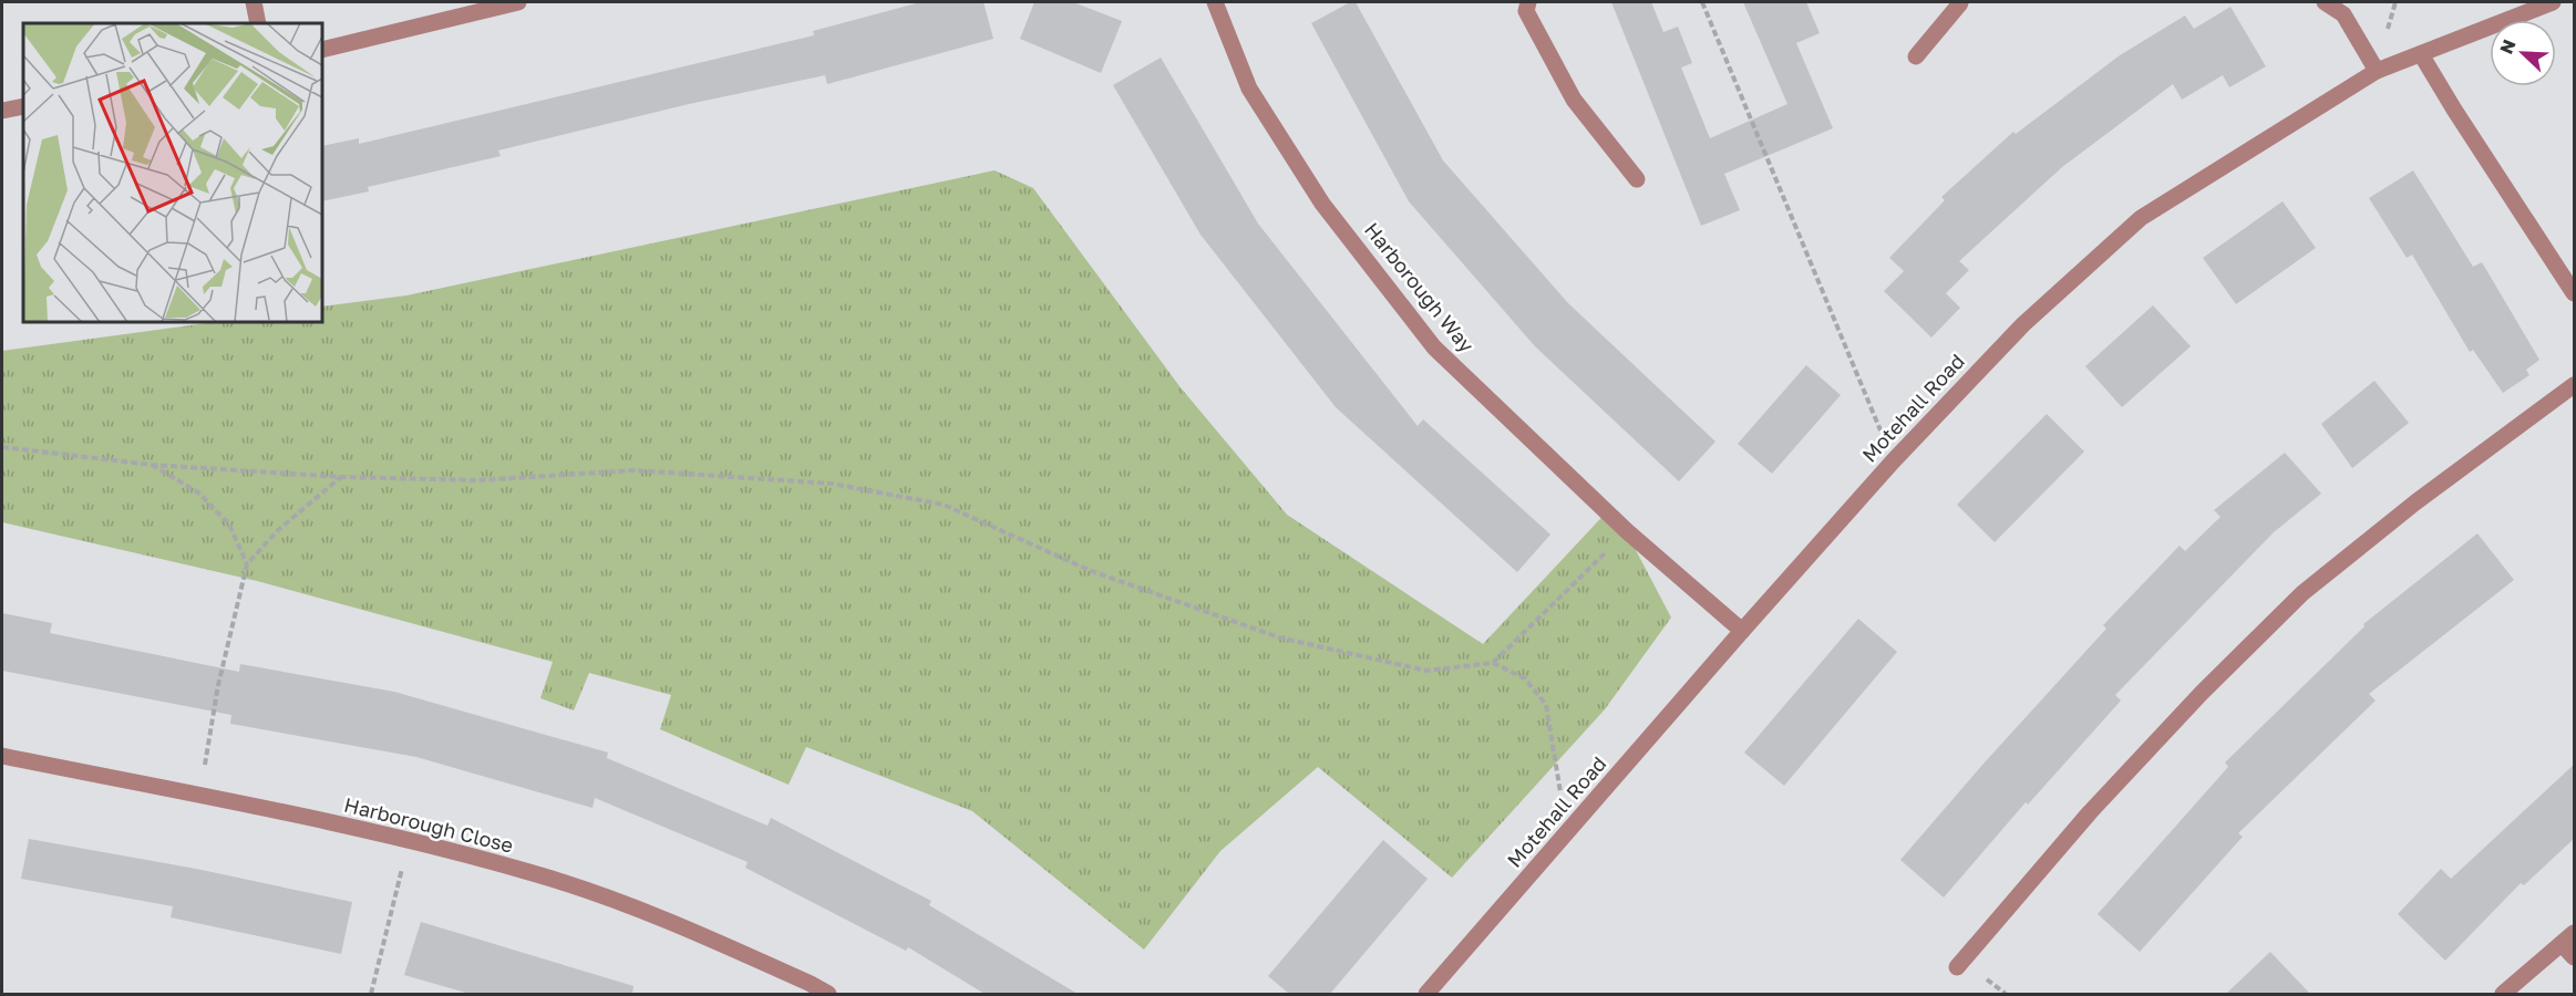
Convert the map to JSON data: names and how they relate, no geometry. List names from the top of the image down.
{
  "streets": {
    "street": ["Harborough Way", "Motehall Road", "Harborough Close"]
  },
  "crossings": [
    ["Harborough Way", "Motehall Road"]
  ],
  "north": "top left"
}
